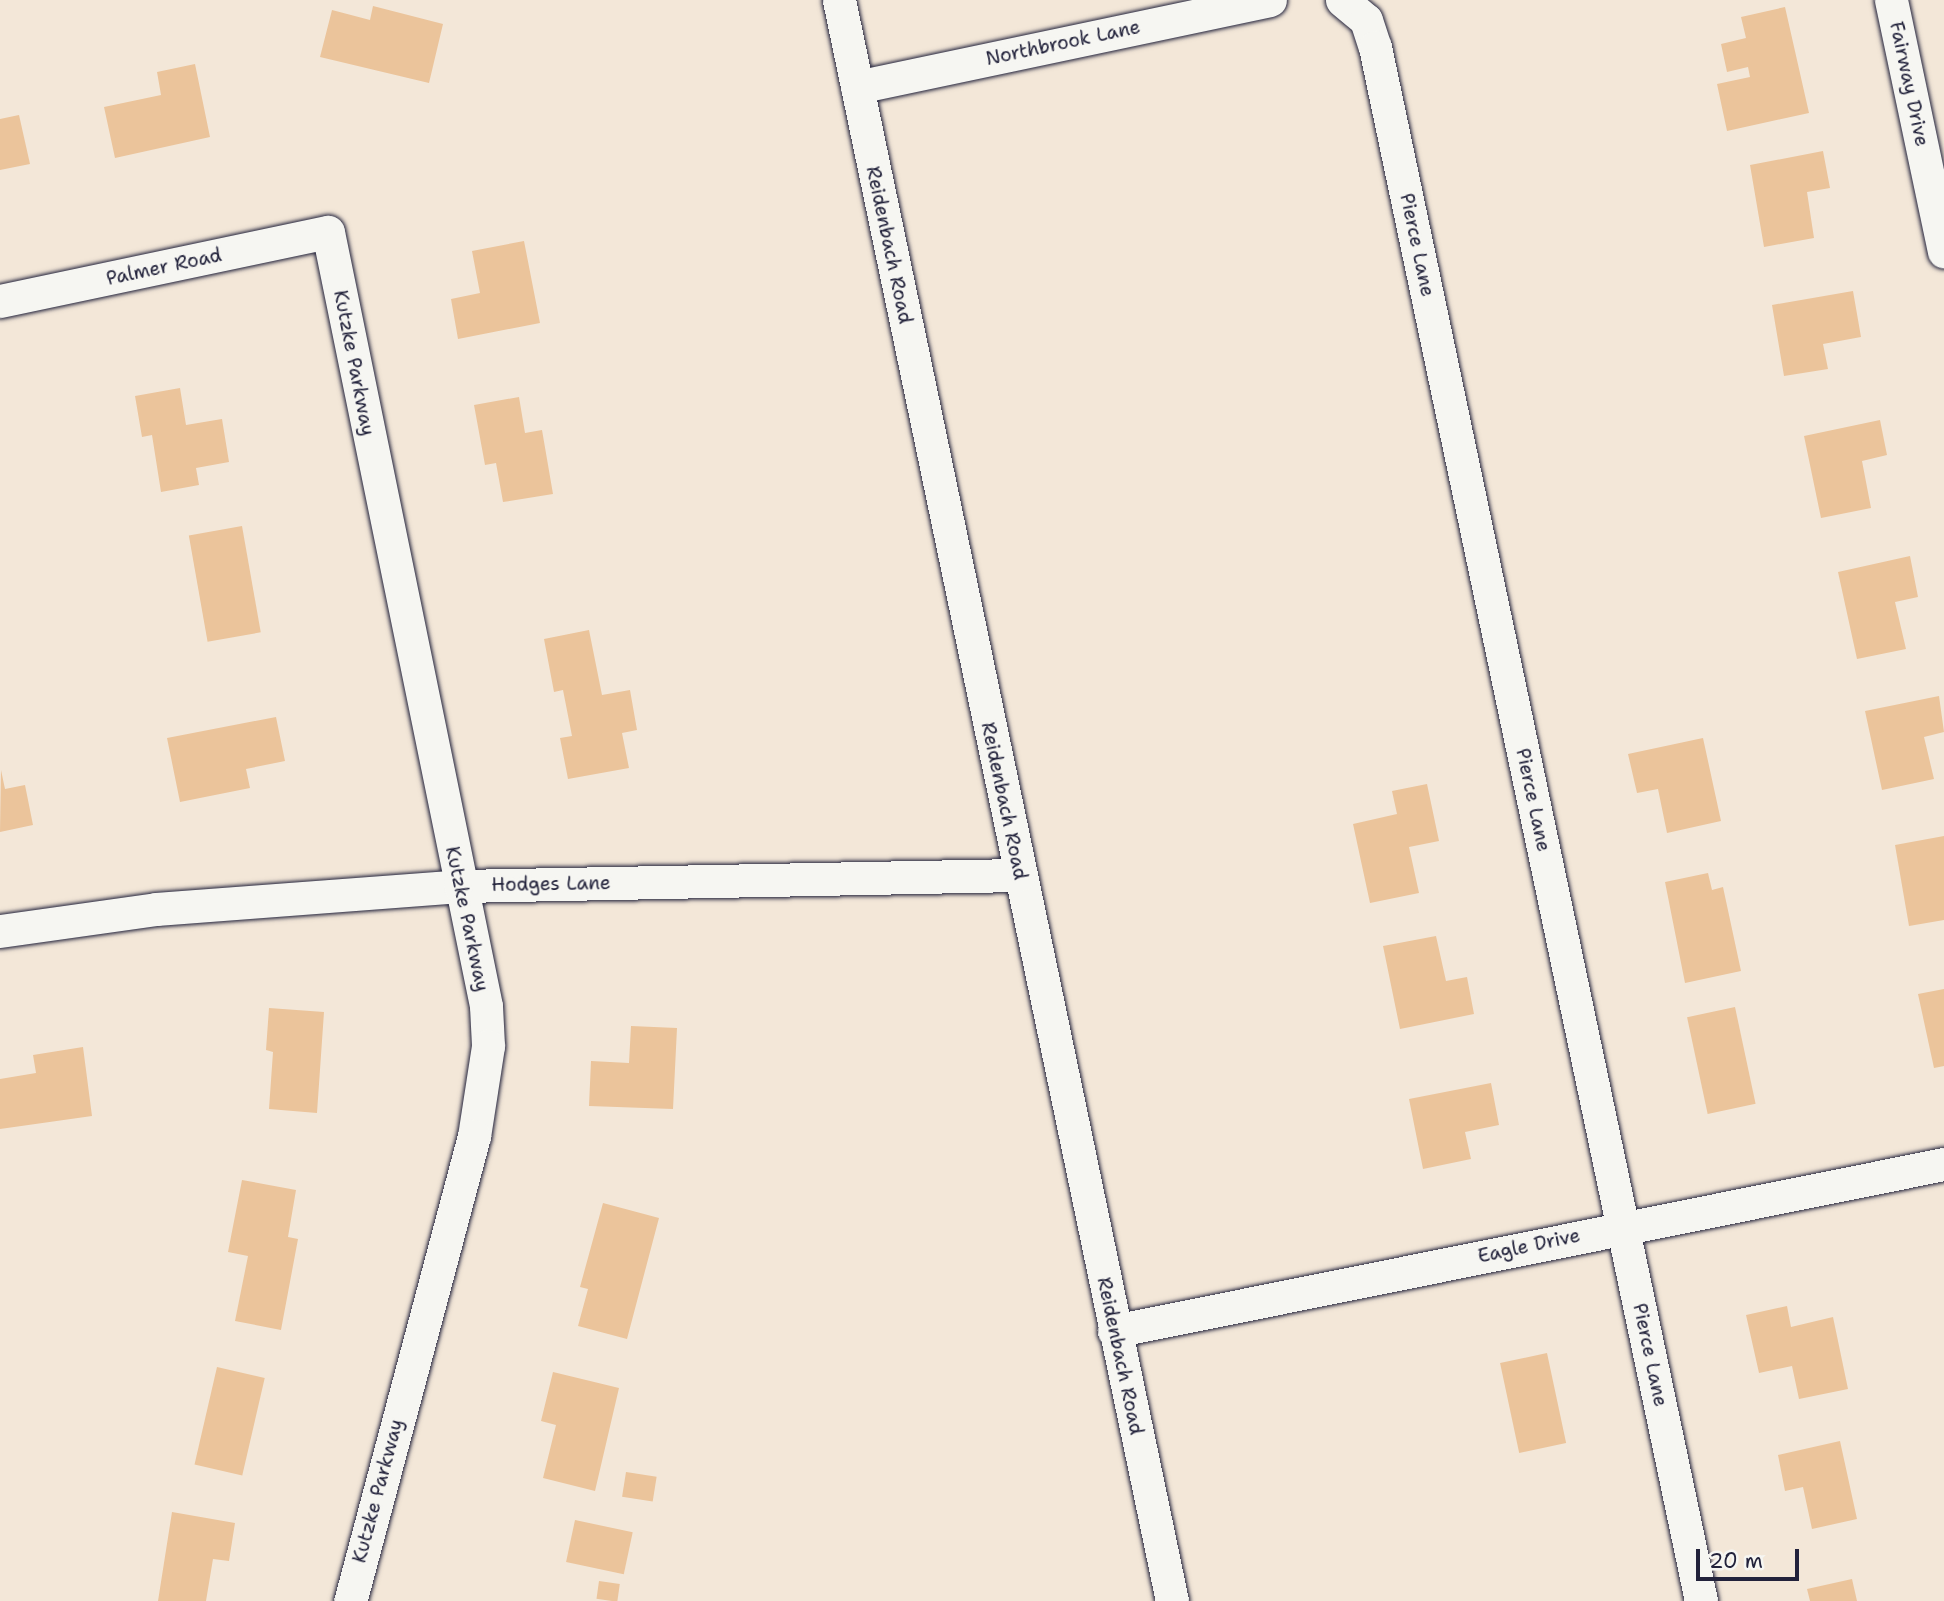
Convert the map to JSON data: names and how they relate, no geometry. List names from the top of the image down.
{
  "streets": {
    "street": [
      "Northbrook Lane",
      "Fairway Drive",
      "Reidenbach Road",
      "Pierce Lane",
      "Palmer Road",
      "Kutzke Parkway",
      "Hodges Lane",
      "Eagle Drive"
    ]
  },
  "crossings": [
    ["Northbrook Lane", "Reidenbach Road"],
    ["Reidenbach Road", "Hodges Lane"],
    ["Reidenbach Road", "Eagle Drive"],
    ["Pierce Lane", "Eagle Drive"],
    ["Palmer Road", "Kutzke Parkway"],
    ["Kutzke Parkway", "Hodges Lane"]
  ],
  "scale_bar": "20 m"
}
